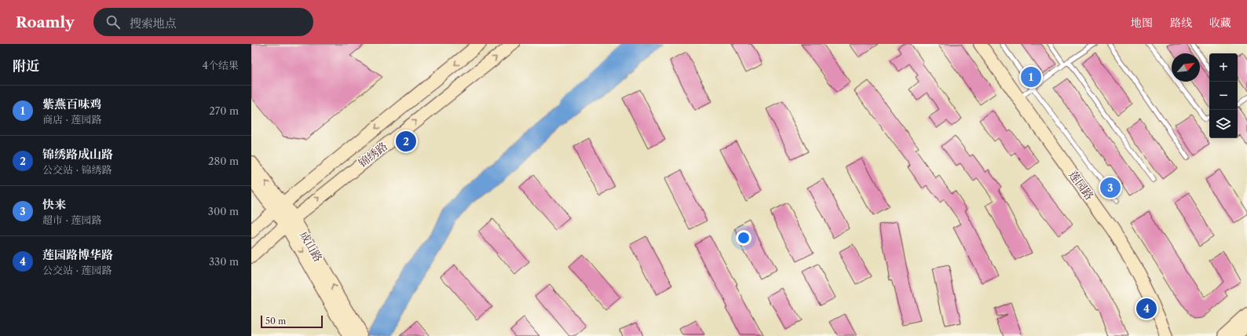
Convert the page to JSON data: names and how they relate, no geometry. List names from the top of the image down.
{
  "streets": {
    "main road": ["锦绣路", "莲园路", "成山路"]
  },
  "crossings": [
    ["锦绣路", "成山路"]
  ],
  "scale_bar": "50 m",
  "north": "top right",
  "page": {
    "header": "Roamly",
    "search": "搜索地点",
    "nav": ["地图", "路线", "收藏"],
    "heading": ["附近", "4个结果"],
    "map_buttons": ["+", "−"],
    "pins": [
      "1",
      "2",
      "3",
      "4"
    ],
    "list": [
      {
        "mark": "1",
        "name": "紫燕百味鸡",
        "note": "商店 · 莲园路",
        "value": "270 m"
      },
      {
        "mark": "2",
        "name": "锦绣路成山路",
        "note": "公交站 · 锦绣路",
        "value": "280 m"
      },
      {
        "mark": "3",
        "name": "快来",
        "note": "超市 · 莲园路",
        "value": "300 m"
      },
      {
        "mark": "4",
        "name": "莲园路博华路",
        "note": "公交站 · 莲园路",
        "value": "330 m"
      }
    ],
    "scale": "50 m"
  }
}
